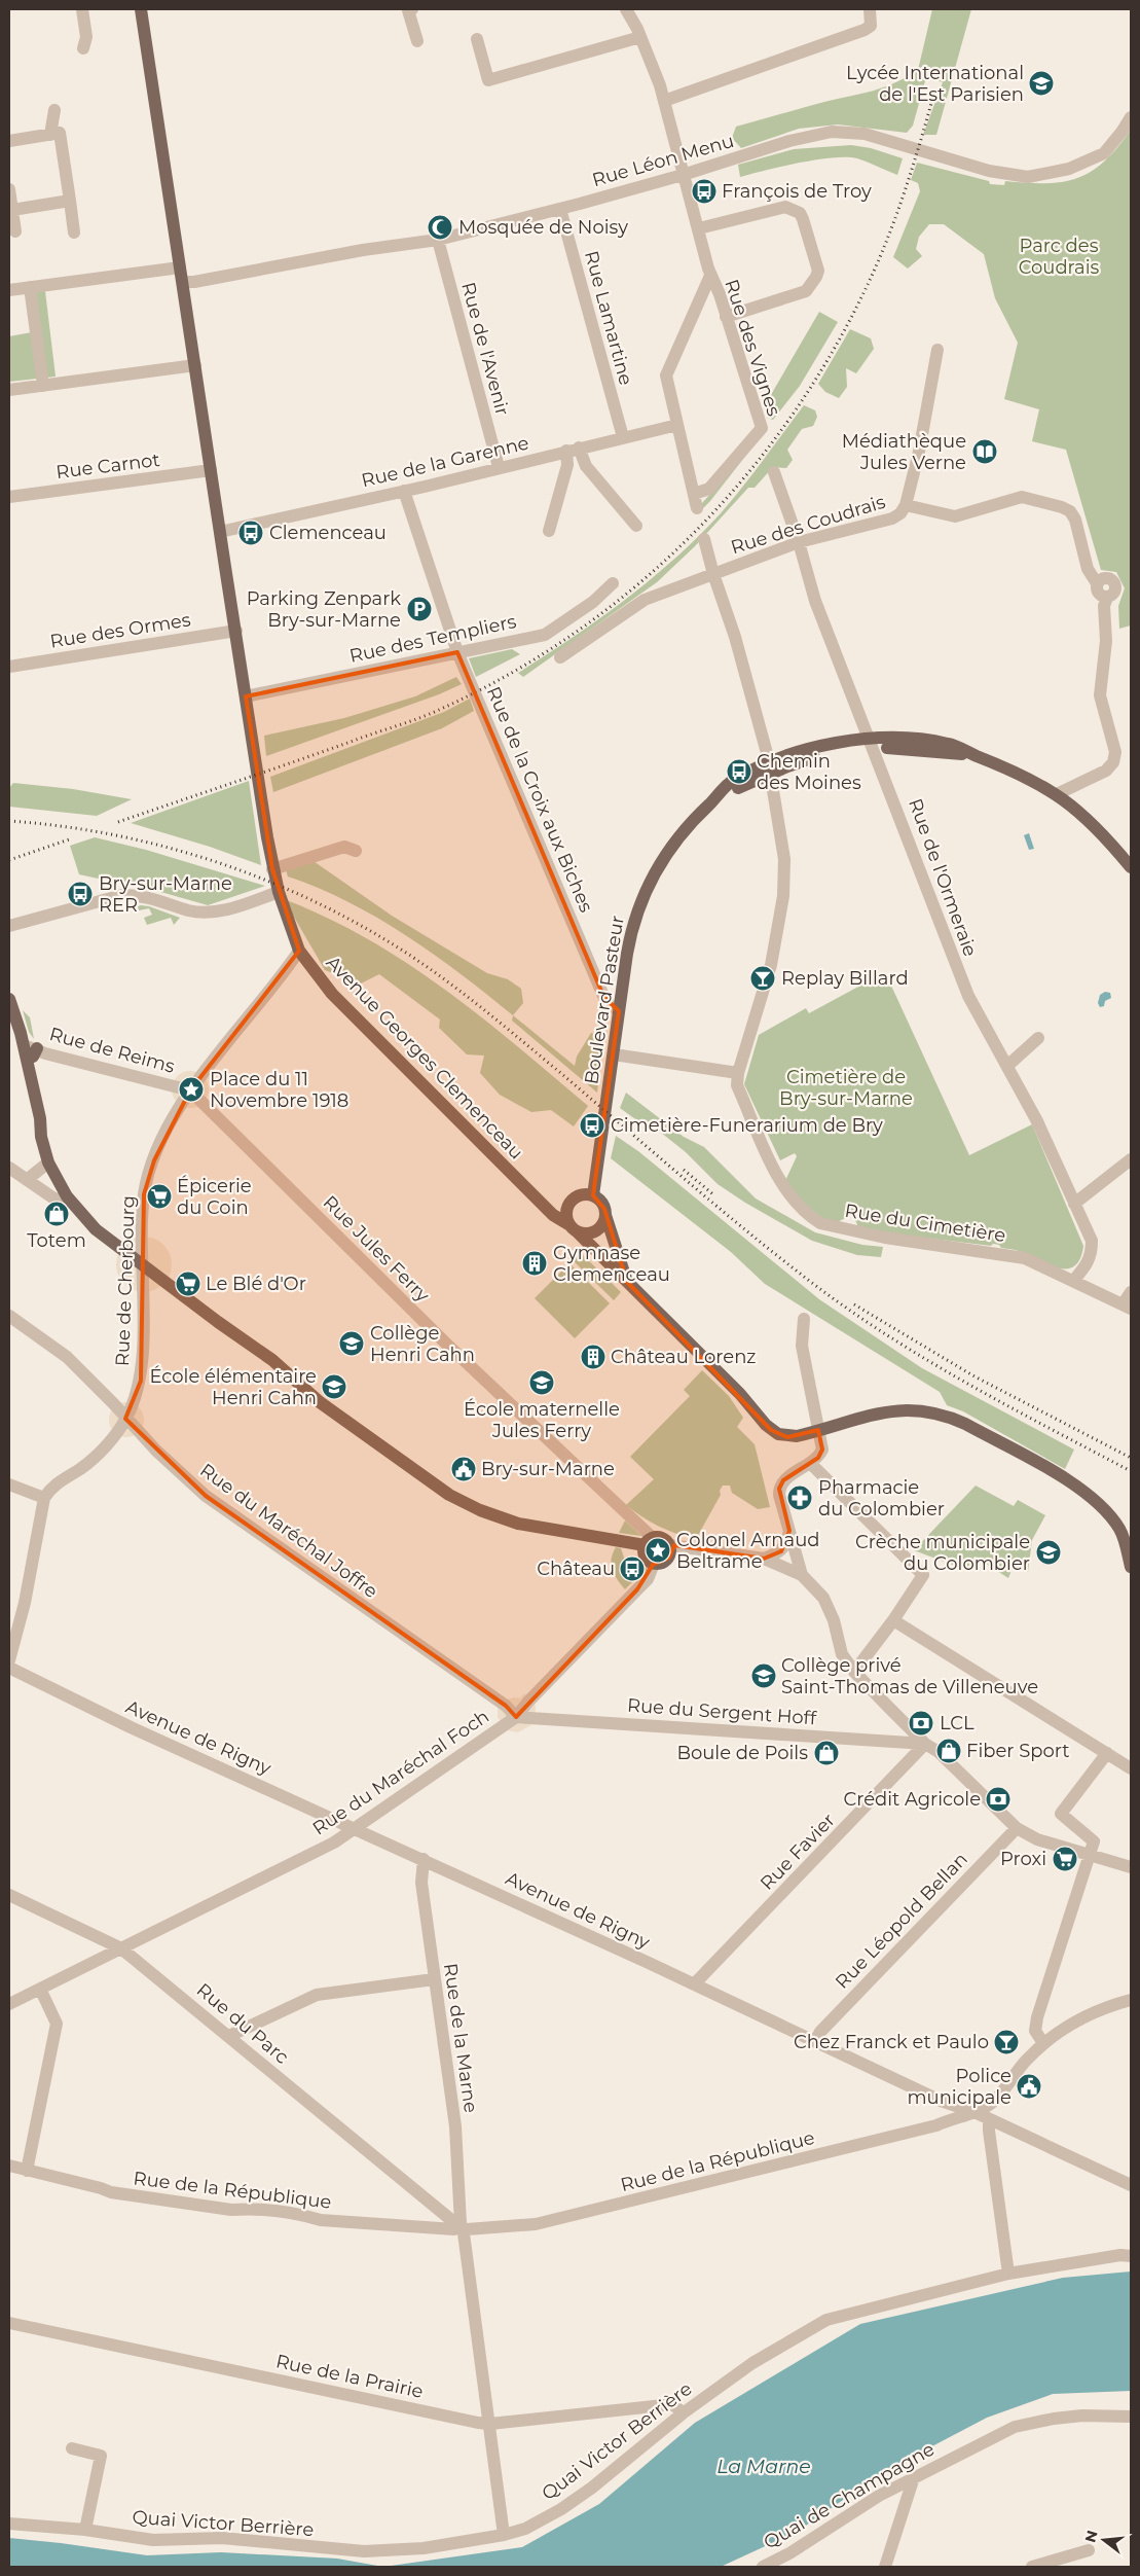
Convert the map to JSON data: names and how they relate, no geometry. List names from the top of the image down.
{
  "streets": {
    "main road": ["Boulevard Pasteur", "Avenue Georges Clemenceau"],
    "street": [
      "Rue Léon Menu",
      "Rue Lamartine",
      "Rue des Vignes",
      "Rue de l'Avenir",
      "Rue de la Garenne",
      "Rue Carnot",
      "Rue des Coudrais",
      "Rue des Ormes",
      "Rue des Templiers",
      "Rue de la Croix aux Biches",
      "Rue de l'Ormeraie",
      "Rue de Reims",
      "Rue du Cimetière",
      "Rue Jules Ferry",
      "Rue de Cherbourg",
      "Rue du Maréchal Joffre",
      "Rue du Sergent Hoff",
      "Avenue de Rigny",
      "Rue du Maréchal Foch",
      "Rue Favier",
      "Rue Léopold Bellan",
      "Rue du Parc",
      "Rue de la Marne",
      "Rue de la République",
      "Rue de la Prairie",
      "Quai Victor Berrière",
      "Quai de Champagne"
    ]
  },
  "crossings": [
    ["Rue Léon Menu", "Rue Lamartine"],
    ["Rue Léon Menu", "Rue des Vignes"],
    ["Rue Léon Menu", "Rue de l'Avenir"],
    ["Rue Léon Menu", "Avenue Georges Clemenceau"],
    ["Rue Lamartine", "Rue de la Garenne"],
    ["Rue de l'Avenir", "Rue de la Garenne"],
    ["Rue de la Garenne", "Rue de la Croix aux Biches"],
    ["Rue de la Garenne", "Avenue Georges Clemenceau"],
    ["Rue Carnot", "Avenue Georges Clemenceau"],
    ["Rue des Coudrais", "Rue de l'Ormeraie"],
    ["Rue des Ormes", "Avenue Georges Clemenceau"],
    ["Rue des Templiers", "Rue de la Croix aux Biches"],
    ["Rue des Templiers", "Avenue Georges Clemenceau"],
    ["Rue de la Croix aux Biches", "Boulevard Pasteur"],
    ["Rue de l'Ormeraie", "Boulevard Pasteur"],
    ["Rue de l'Ormeraie", "Rue du Cimetière"],
    ["Boulevard Pasteur", "Avenue Georges Clemenceau"],
    ["Rue de Reims", "Rue Jules Ferry"],
    ["Rue de Reims", "Rue de Cherbourg"],
    ["Avenue Georges Clemenceau", "Rue de Cherbourg"],
    ["Rue Jules Ferry", "Rue de Cherbourg"],
    ["Rue Jules Ferry", "Rue du Maréchal Foch"],
    ["Rue de Cherbourg", "Rue du Maréchal Joffre"],
    ["Rue du Maréchal Joffre", "Rue du Sergent Hoff"],
    ["Rue du Maréchal Joffre", "Rue du Maréchal Foch"],
    ["Rue du Sergent Hoff", "Rue du Maréchal Foch"],
    ["Rue du Sergent Hoff", "Rue Favier"],
    ["Avenue de Rigny", "Rue du Maréchal Foch"],
    ["Avenue de Rigny", "Rue Favier"],
    ["Avenue de Rigny", "Rue Léopold Bellan"],
    ["Avenue de Rigny", "Rue de la Marne"],
    ["Avenue de Rigny", "Rue de la République"],
    ["Rue du Maréchal Foch", "Rue du Parc"],
    ["Rue du Parc", "Rue de la Marne"],
    ["Rue du Parc", "Rue de la République"],
    ["Rue de la Marne", "Rue de la République"],
    ["Rue de la Marne", "Rue de la Prairie"],
    ["Rue de la Marne", "Quai Victor Berrière"],
    ["Rue de la Prairie", "Quai Victor Berrière"]
  ],
  "water": ["La Marne"],
  "parks": ["Parc des Coudrais", "Cimetière de Bry-sur-Marne"],
  "places": {
    "school or university": [
      "Lycée International de l'Est Parisien",
      "Collège Henri Cahn",
      "École maternelle Jules Ferry",
      "École élémentaire Henri Cahn",
      "Crèche municipale du Colombier",
      "Collège privé Saint-Thomas de Villeneuve"
    ],
    "bus stop": [
      "François de Troy",
      "Clemenceau",
      "Chemin des Moines",
      "Bry-sur-Marne RER",
      "Cimetière-Funerarium de Bry",
      "Château"
    ],
    "mosque": ["Mosquée de Noisy"],
    "library": ["Médiathèque Jules Verne"],
    "parking": ["Parking Zenpark Bry-sur-Marne"],
    "bar": ["Replay Billard", "Chez Franck et Paulo"],
    "place": ["Place du 11 Novembre 1918", "Colonel Arnaud Beltrame"],
    "supermarket": ["Épicerie du Coin", "Le Blé d'Or", "Proxi"],
    "shop": ["Totem", "Fiber Sport", "Boule de Poils"],
    "building": ["Gymnase Clemenceau", "Château Lorenz"],
    "public building": ["Bry-sur-Marne", "Police municipale"],
    "pharmacy": ["Pharmacie du Colombier"],
    "bank": ["LCL", "Crédit Agricole"]
  },
  "north": "left"
}
